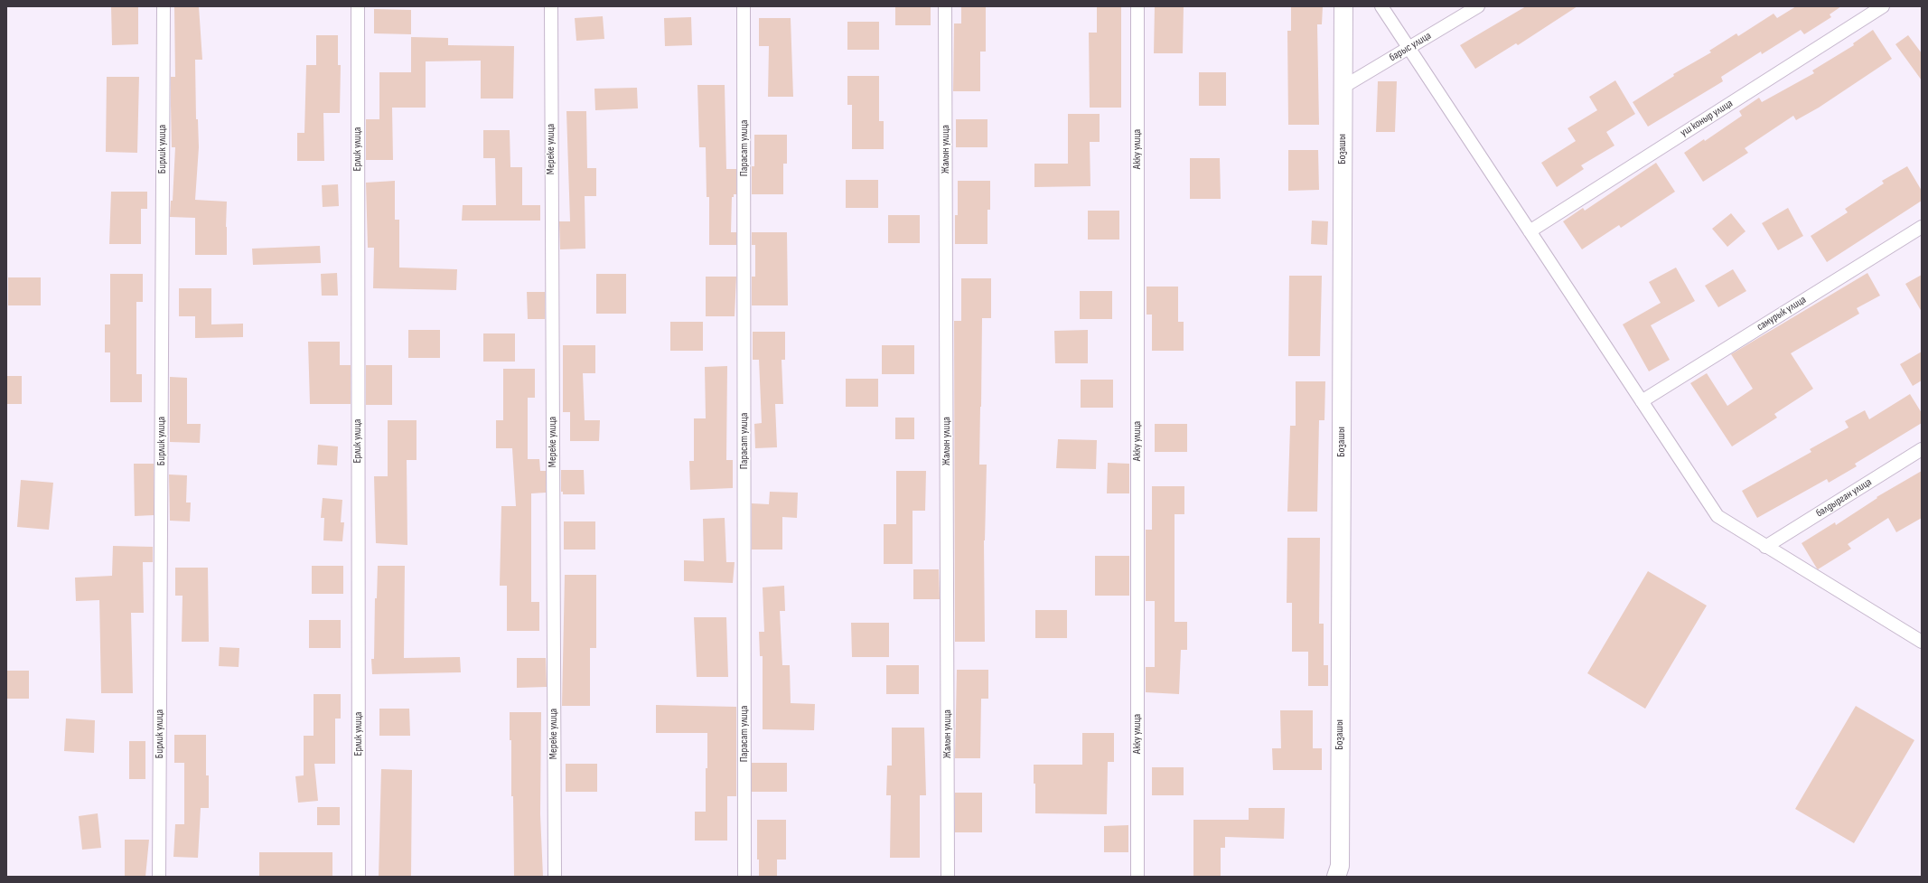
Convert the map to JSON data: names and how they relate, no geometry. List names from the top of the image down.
{
  "streets": {
    "street": [
      "барыс улица",
      "уш коныр улица",
      "Парасат улица",
      "Бирлик улица",
      "Ерлик улица",
      "Мереке улица",
      "Жалын улица",
      "Акку улица",
      "Бозашы",
      "самурык улица",
      "балдырган улица"
    ]
  },
  "crossings": [
    ["барыс улица", "Бозашы"]
  ]
}
